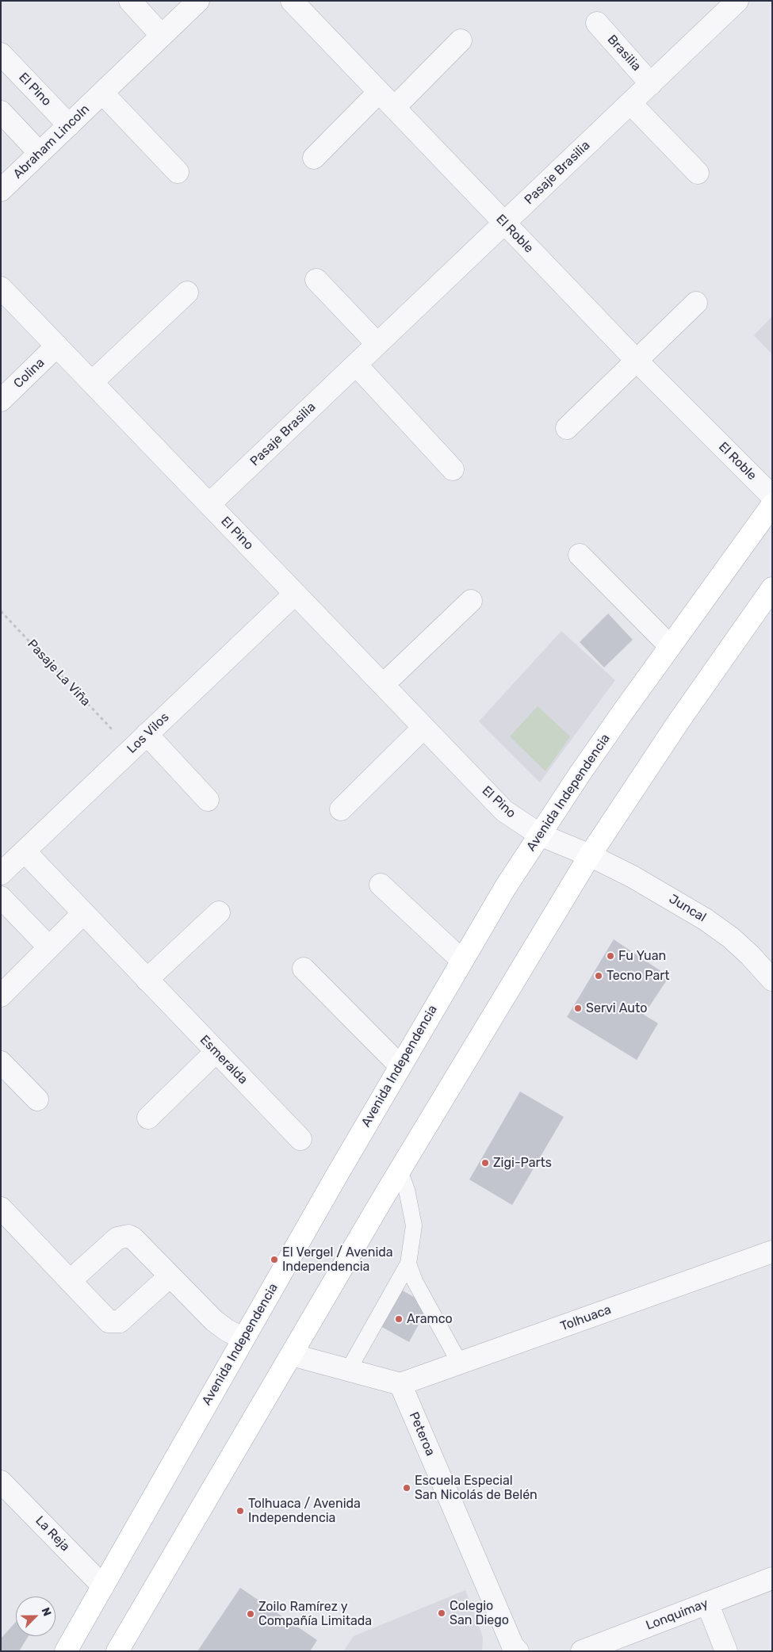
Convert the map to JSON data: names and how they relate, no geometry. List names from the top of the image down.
{
  "streets": {
    "main road": ["Avenida Independencia"],
    "street": [
      "Brasilia",
      "El Pino",
      "Abraham Lincoln",
      "Pasaje Brasilia",
      "El Roble",
      "Colina",
      "Los Vilos",
      "Juncal",
      "Esmeralda",
      "Tolhuaca",
      "Peteroa",
      "La Reja",
      "Lonquimay"
    ],
    "path": ["Pasaje La Viña"]
  },
  "crossings": [
    ["Brasilia", "Pasaje Brasilia"],
    ["El Pino", "Abraham Lincoln"],
    ["El Pino", "Pasaje Brasilia"],
    ["El Pino", "Colina"],
    ["El Pino", "Los Vilos"],
    ["El Pino", "Avenida Independencia"],
    ["El Pino", "Juncal"],
    ["Pasaje Brasilia", "El Roble"],
    ["Los Vilos", "Esmeralda"],
    ["Avenida Independencia", "La Reja"],
    ["Tolhuaca", "Peteroa"]
  ],
  "places": [
    "Fu Yuan",
    "Tecno Part",
    "Servi Auto",
    "Zigi-Parts",
    "El Vergel / Avenida Independencia",
    "Aramco",
    "Escuela Especial San Nicolás de Belén",
    "Tolhuaca / Avenida Independencia",
    "Colegio San Diego",
    "Zoilo Ramírez y Compañía Limitada"
  ],
  "north": "top right"
}
